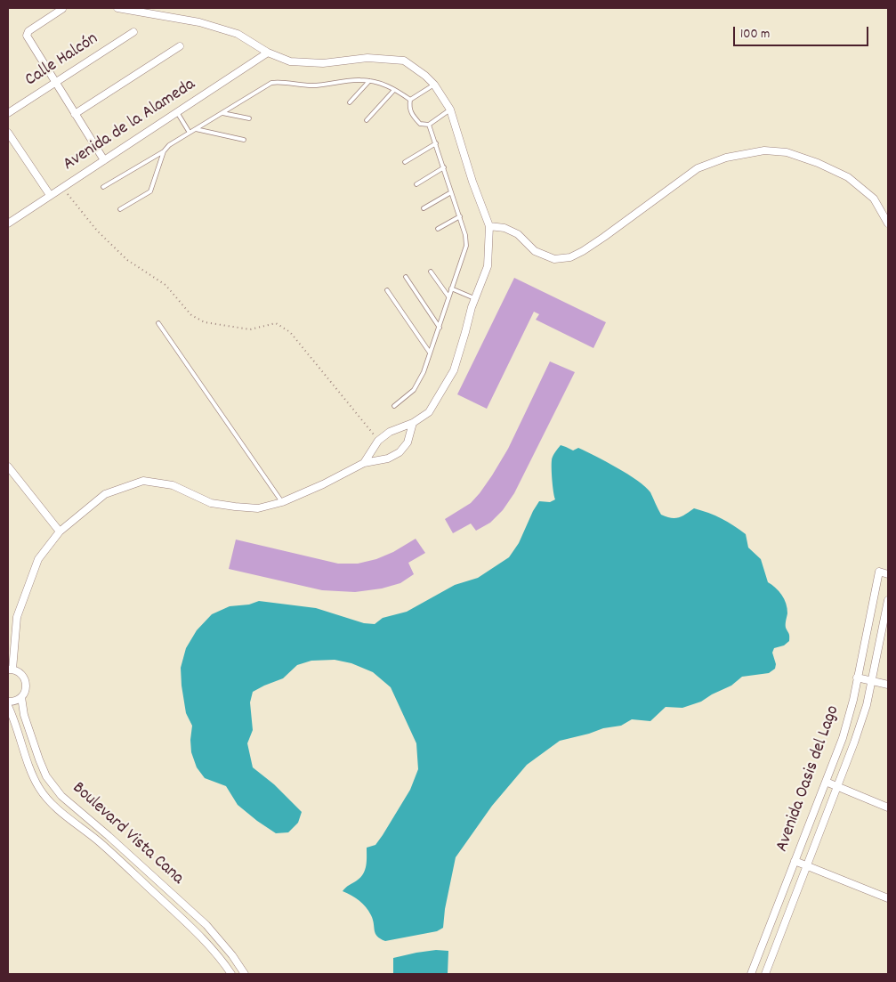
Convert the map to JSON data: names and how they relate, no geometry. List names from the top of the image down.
{
  "streets": {
    "street": [
      "Calle Halcón",
      "Avenida de la Alameda",
      "Avenida Oasis del Lago",
      "Boulevard Vista Cana"
    ]
  },
  "scale_bar": "100 m"
}
